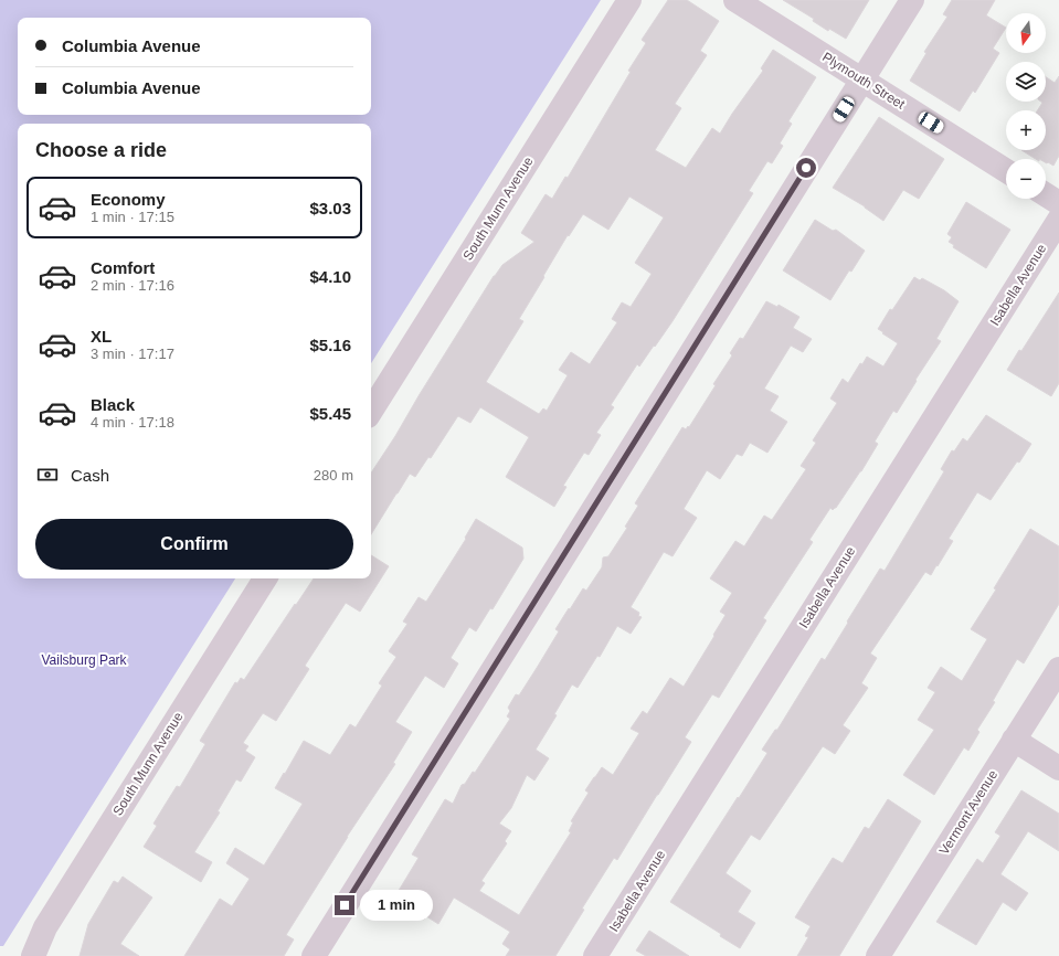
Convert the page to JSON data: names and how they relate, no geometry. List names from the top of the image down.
{
  "streets": {
    "street": [
      "Plymouth Street",
      "South Munn Avenue",
      "Isabella Avenue",
      "Vermont Avenue"
    ]
  },
  "parks": ["Vailsburg Park"],
  "north": "bottom",
  "page": {
    "map_buttons": ["+", "−"],
    "banner": ["Columbia Avenue", "Columbia Avenue"],
    "heading": "Choose a ride",
    "list": [
      {
        "name": "Economy",
        "note": "1 min · 17:15",
        "value": "$3.03"
      },
      {
        "name": "Comfort",
        "note": "2 min · 17:16",
        "value": "$4.10"
      },
      {
        "name": "XL",
        "note": "3 min · 17:17",
        "value": "$5.16"
      },
      {
        "name": "Black",
        "note": "4 min · 17:18",
        "value": "$5.45"
      }
    ],
    "pay": ["Cash", "280 m"],
    "buttons": "Confirm",
    "bubble": "1 min"
  }
}
